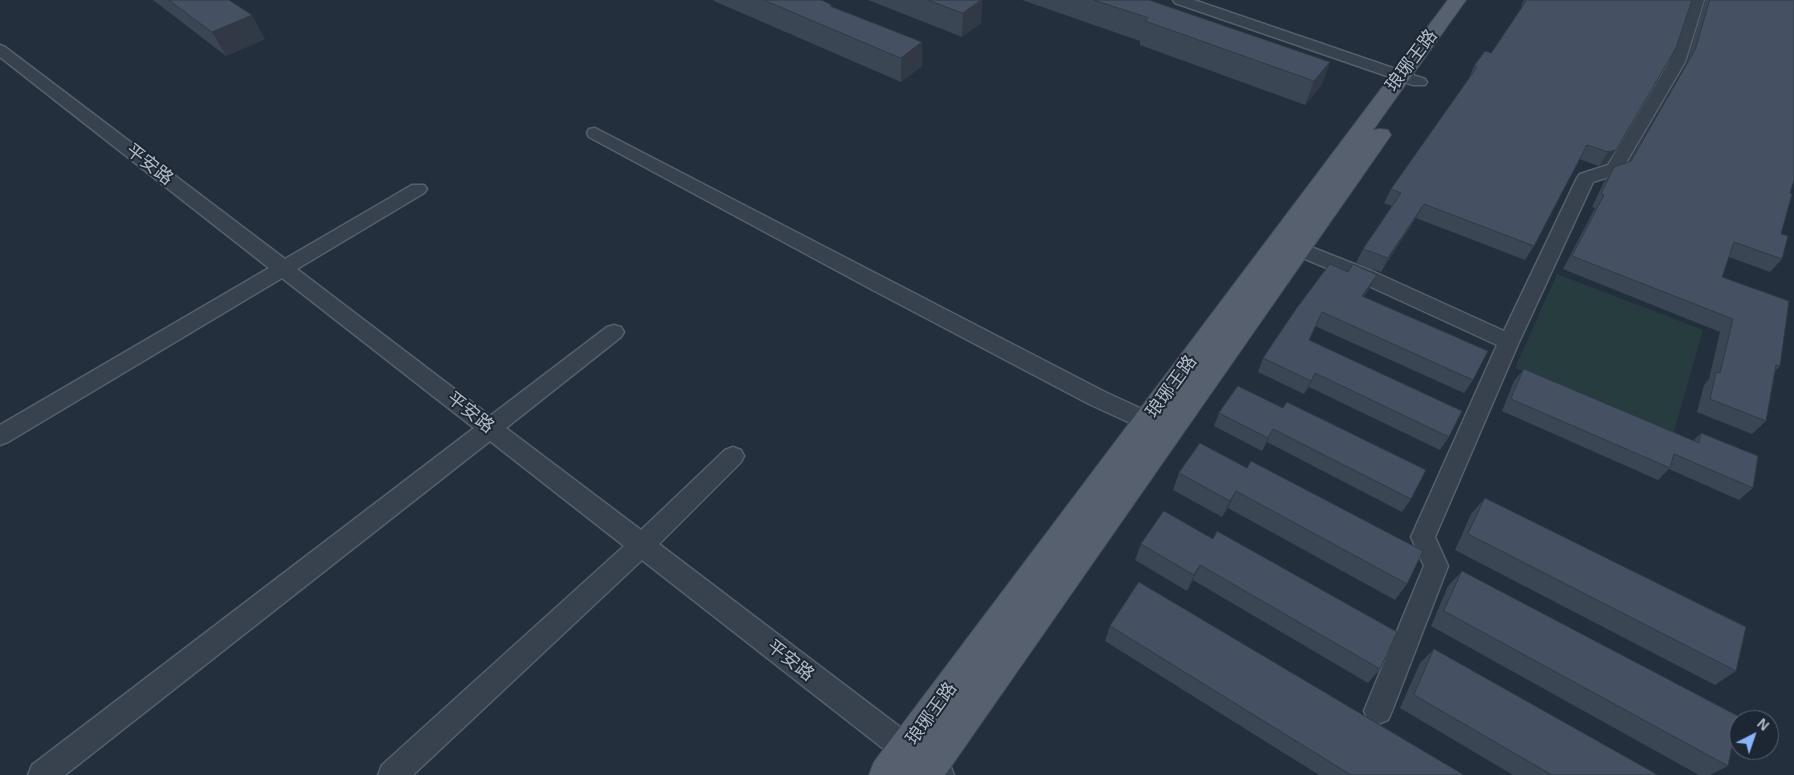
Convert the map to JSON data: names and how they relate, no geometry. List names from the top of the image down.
{
  "streets": {
    "main road": ["琅琊王路"],
    "street": ["平安路"]
  },
  "crossings": [
    ["琅琊王路", "平安路"]
  ],
  "north": "top right"
}
